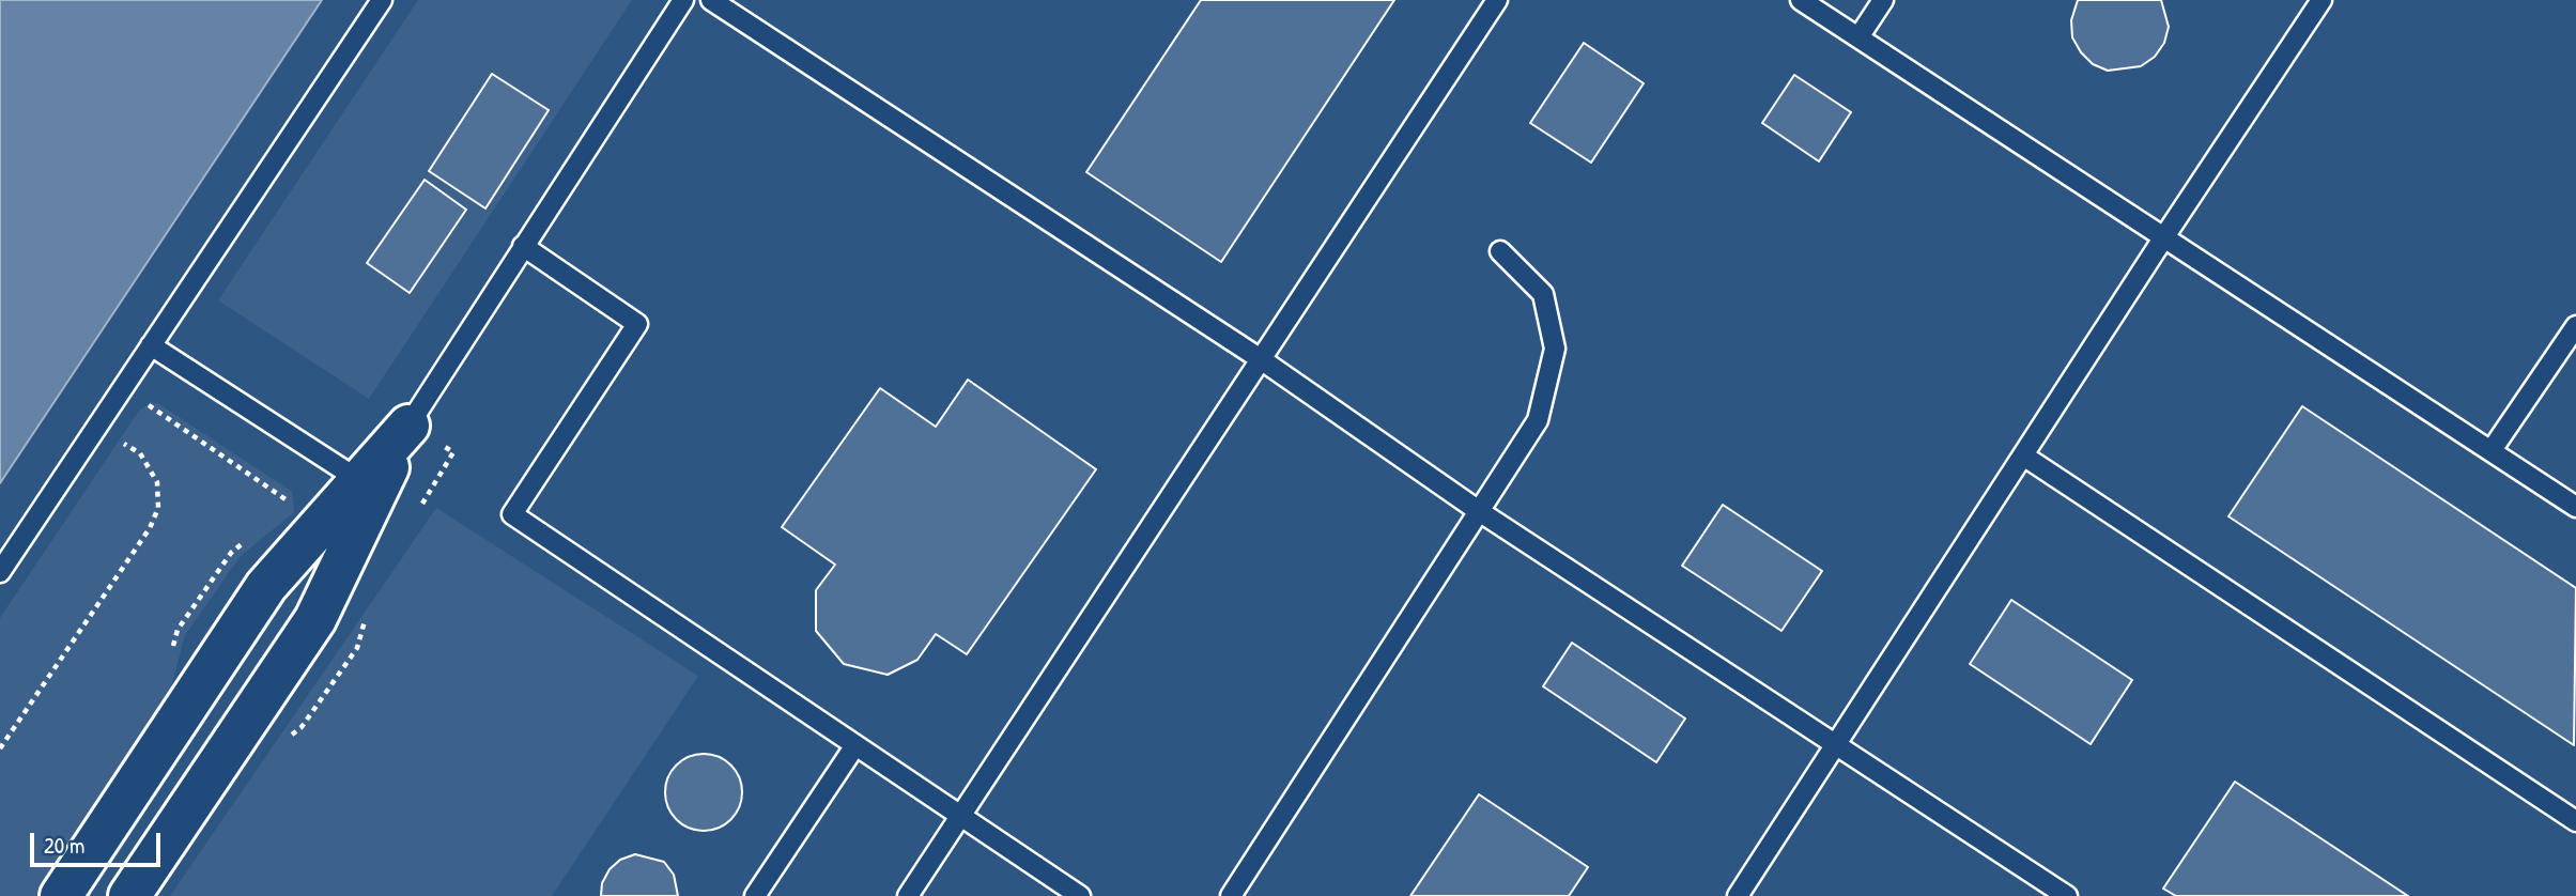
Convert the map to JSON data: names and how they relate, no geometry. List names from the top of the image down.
{
  "scale_bar": "20 m"
}
